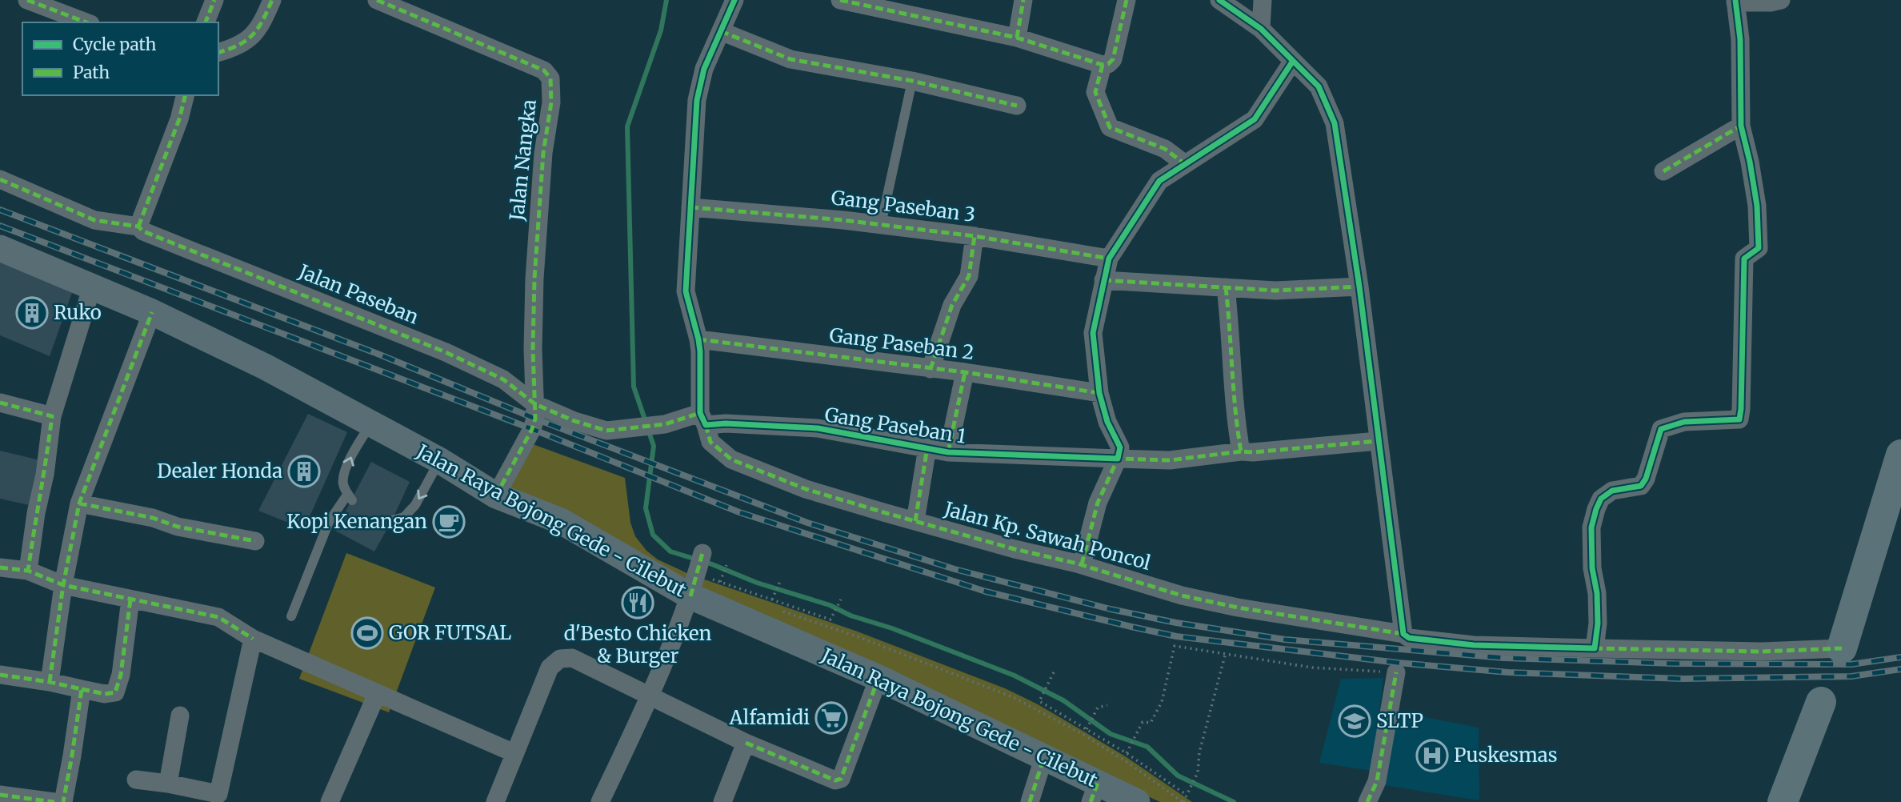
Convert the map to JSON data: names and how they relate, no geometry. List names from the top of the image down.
{
  "streets": {
    "main road": ["Jalan Raya Bojong Gede - Cilebut"],
    "street": [
      "Jalan Nangka",
      "Gang Paseban 3",
      "Jalan Paseban",
      "Gang Paseban 2",
      "Gang Paseban 1",
      "Jalan Kp. Sawah Poncol"
    ]
  },
  "crossings": [
    ["Jalan Nangka", "Jalan Paseban"],
    ["Jalan Nangka", "Jalan Raya Bojong Gede - Cilebut"],
    ["Jalan Paseban", "Gang Paseban 1"],
    ["Jalan Paseban", "Jalan Kp. Sawah Poncol"],
    ["Gang Paseban 1", "Jalan Kp. Sawah Poncol"]
  ],
  "places": {
    "building": ["Ruko", "Dealer Honda"],
    "cafe": ["Kopi Kenangan"],
    "restaurant": ["d'Besto Chicken & Burger"],
    "sports": ["GOR FUTSAL"],
    "supermarket": ["Alfamidi"],
    "school or university": ["SLTP"],
    "hospital": ["Puskesmas"]
  },
  "legend": ["Cycle path", "Path"]
}
